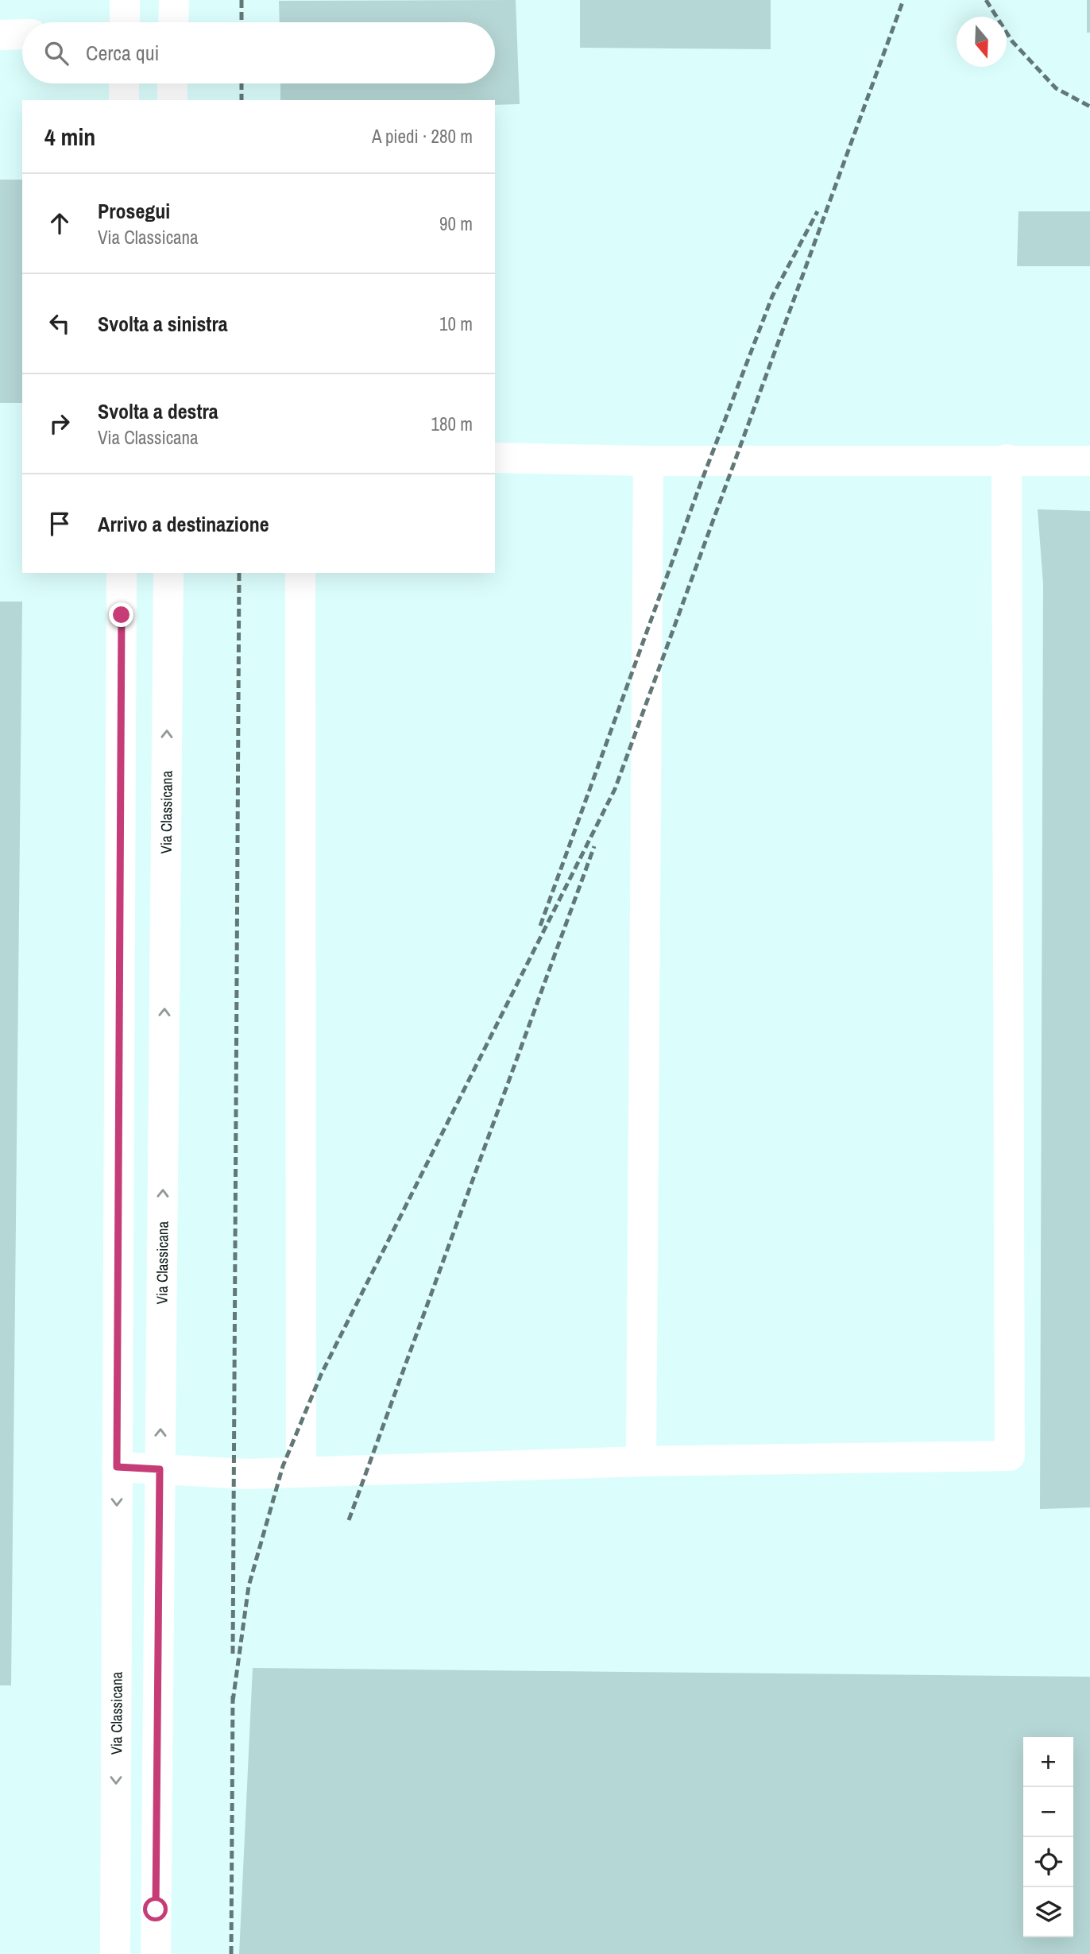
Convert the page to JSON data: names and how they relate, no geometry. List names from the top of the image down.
{
  "streets": {
    "street": ["Via Classicana"]
  },
  "north": "bottom",
  "page": {
    "search": "Cerca qui",
    "heading": ["4 min", "A piedi · 280 m"],
    "list": [
      ["Prosegui", "Via Classicana", "90 m"],
      ["Svolta a sinistra", "10 m"],
      ["Svolta a destra", "Via Classicana", "180 m"],
      "Arrivo a destinazione"
    ],
    "map_buttons": ["+", "−"]
  }
}
